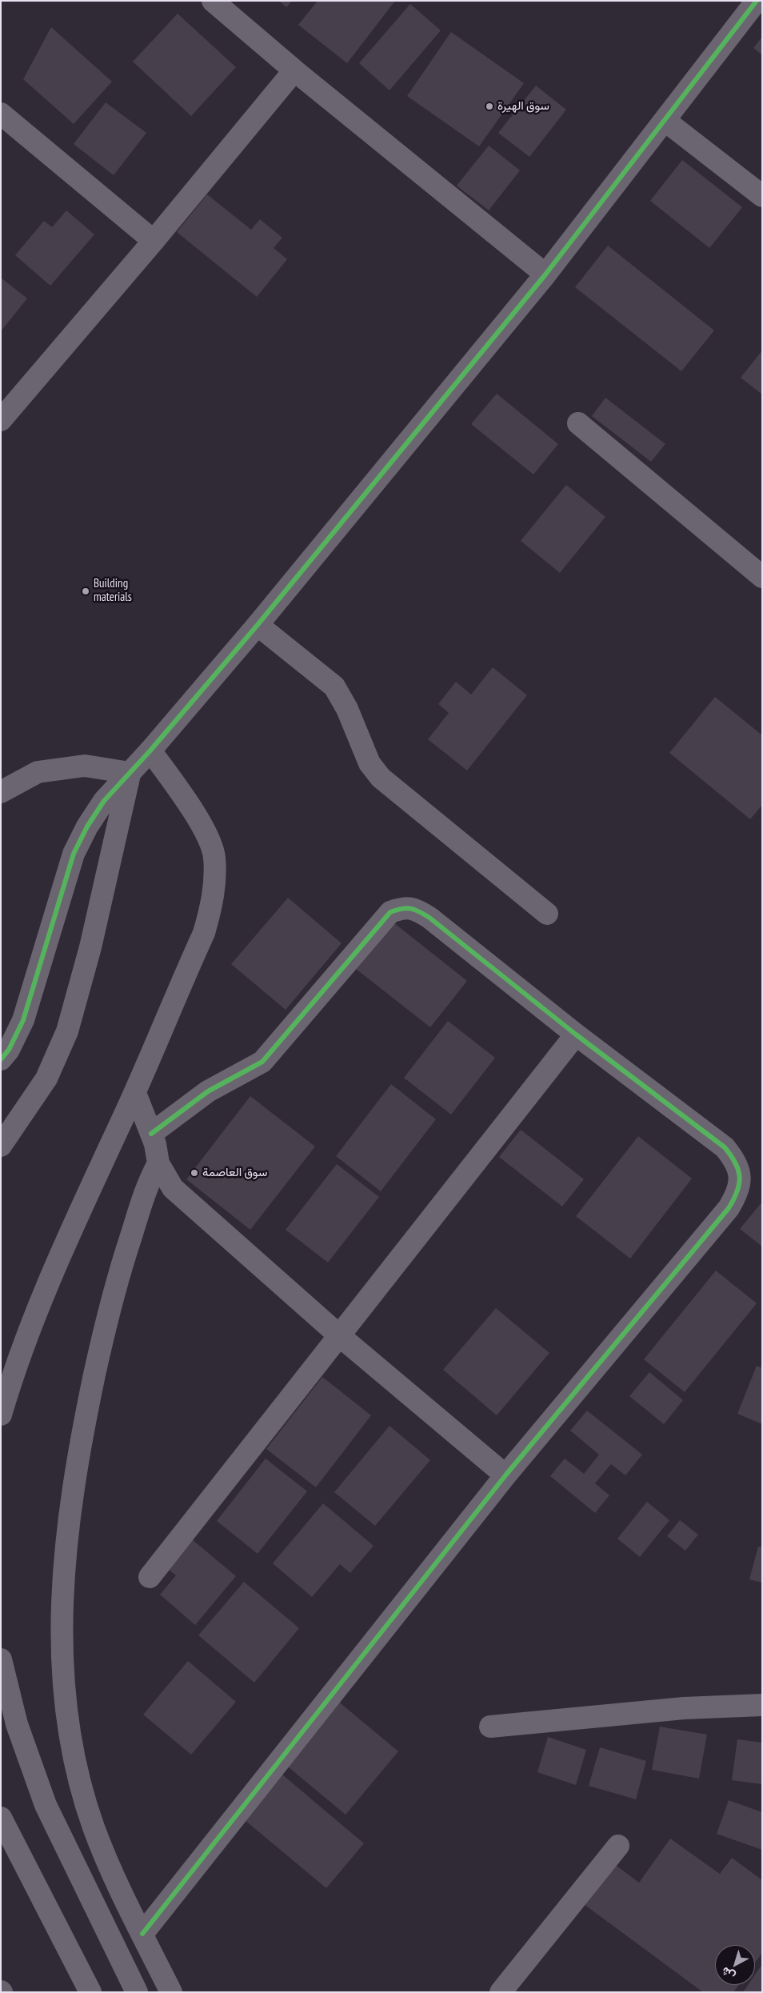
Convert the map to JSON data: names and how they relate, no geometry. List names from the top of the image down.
{
  "places": ["سوق الهيرة", "Building materials", "سوق العاصمة"],
  "north": "bottom left"
}
